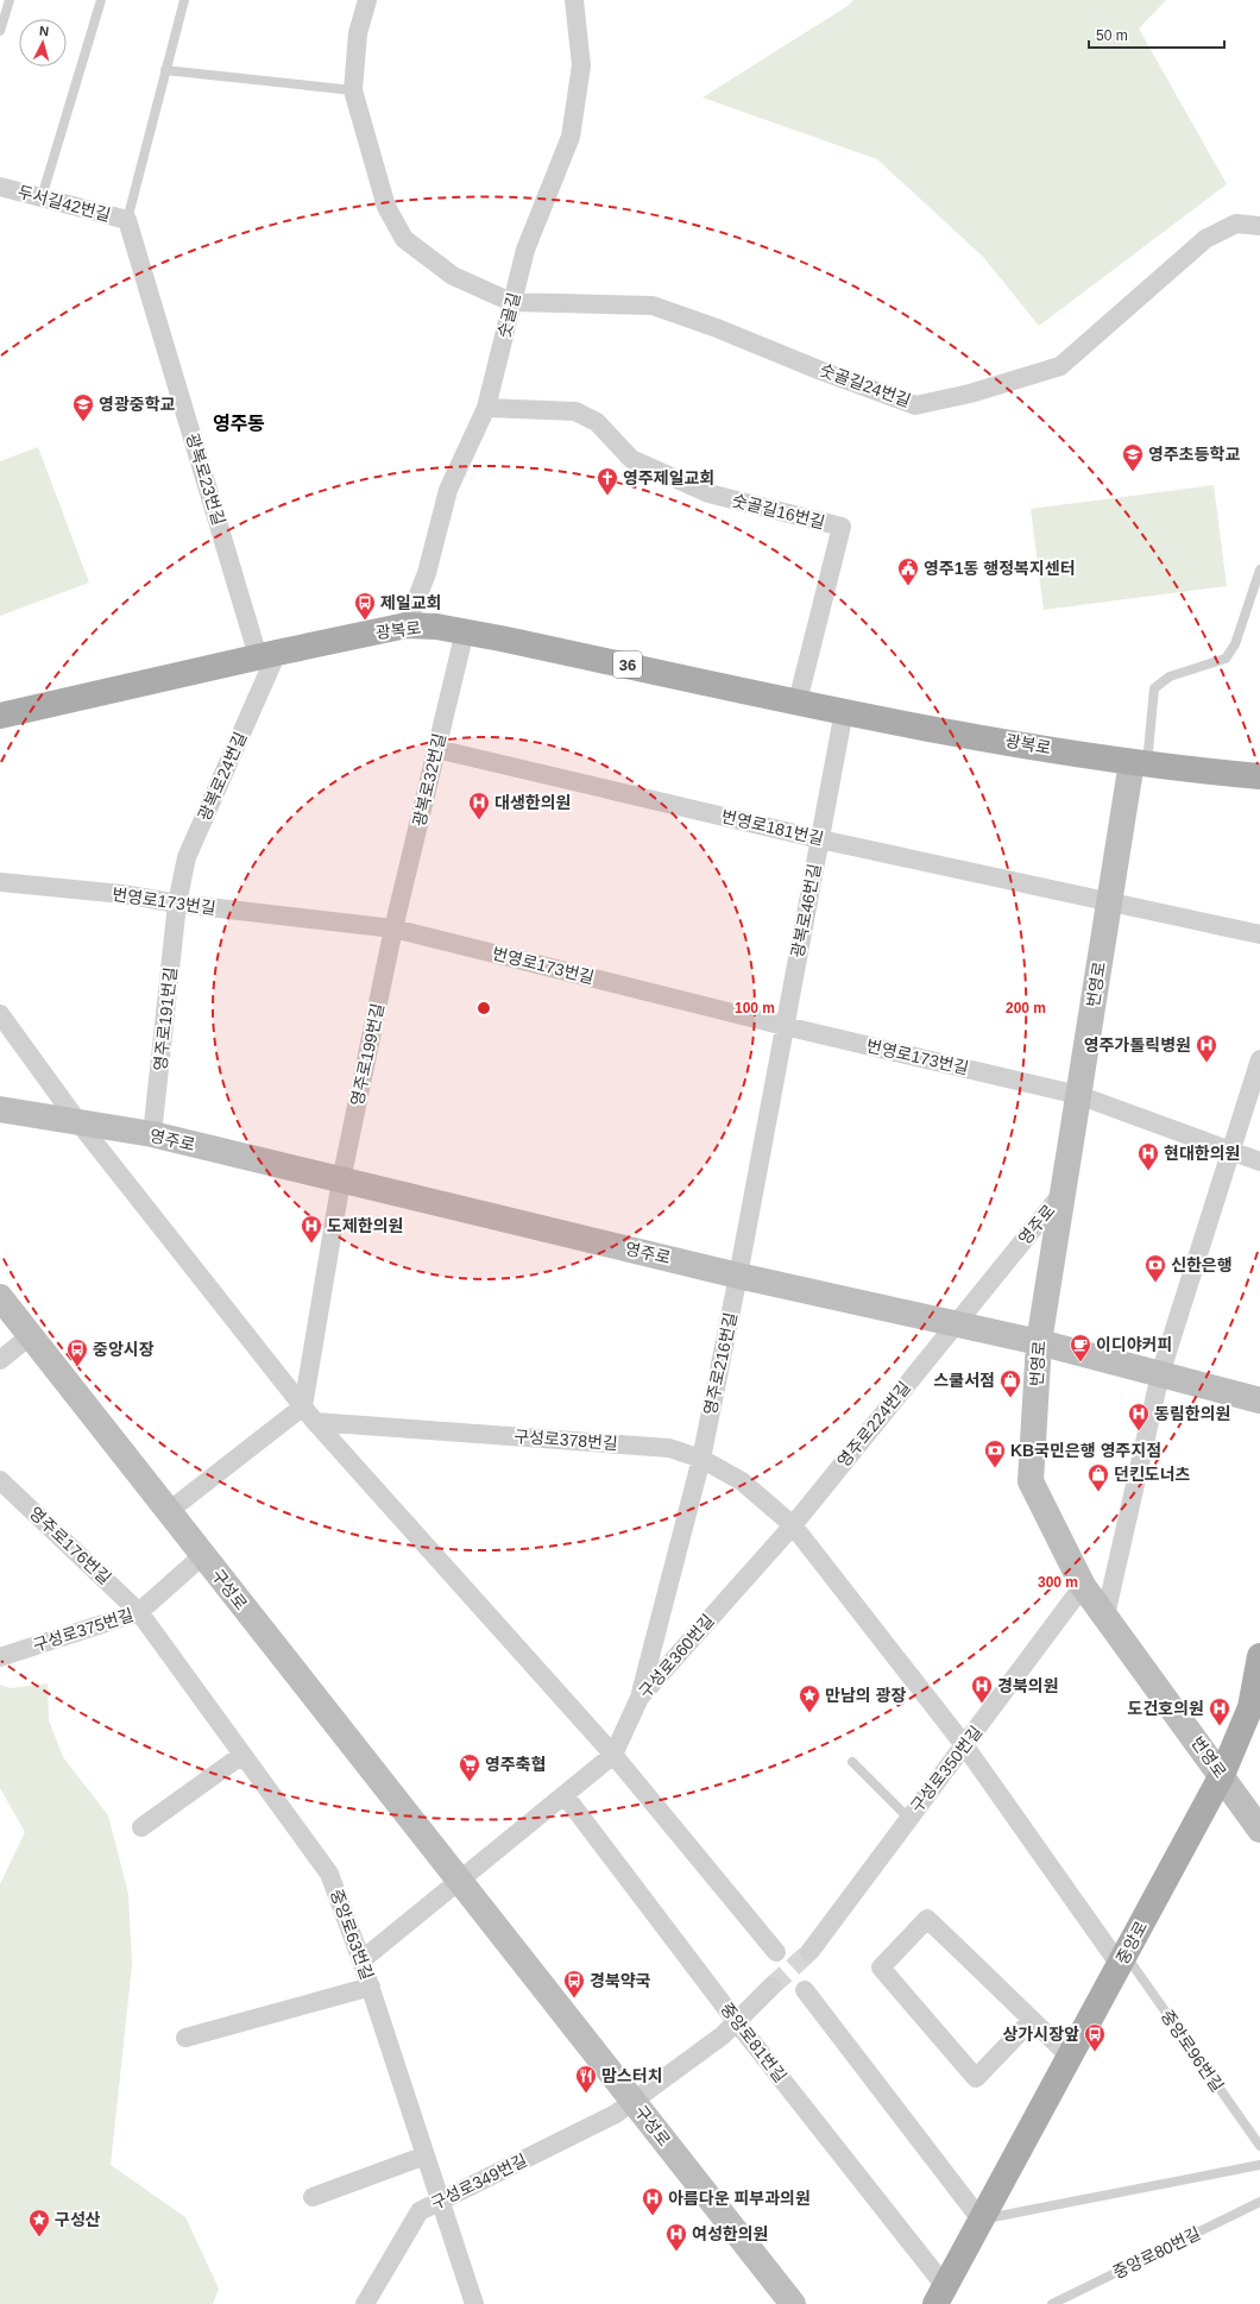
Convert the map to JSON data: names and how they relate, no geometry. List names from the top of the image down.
{
  "streets": {
    "main road": ["광복로", "36", "중앙로"],
    "street": [
      "두서길42번길",
      "숫골길",
      "숫골길24번길",
      "광복로23번길",
      "숫골길16번길",
      "광복로24번길",
      "광복로32번길",
      "번영로181번길",
      "번영로173번길",
      "광복로46번길",
      "번영로",
      "영주로191번길",
      "영주로199번길",
      "영주로",
      "영주로216번길",
      "영주로224번길",
      "구성로378번길",
      "영주로176번길",
      "구성로",
      "구성로375번길",
      "구성로360번길",
      "구성로350번길",
      "중앙로63번길",
      "중앙로81번길",
      "구성로349번길"
    ],
    "lane": ["중앙로96번길", "중앙로80번길"]
  },
  "crossings": [
    ["두서길42번길", "광복로23번길"],
    ["숫골길", "숫골길24번길"],
    ["숫골길", "숫골길16번길"],
    ["숫골길", "광복로"],
    ["광복로23번길", "광복로"],
    ["광복로23번길", "광복로24번길"],
    ["숫골길16번길", "광복로"],
    ["광복로", "광복로24번길"],
    ["광복로", "광복로32번길"],
    ["광복로", "광복로46번길"],
    ["광복로", "번영로"],
    ["광복로24번길", "번영로173번길"],
    ["광복로24번길", "영주로191번길"],
    ["광복로32번길", "번영로181번길"],
    ["광복로32번길", "번영로173번길"],
    ["광복로32번길", "영주로199번길"],
    ["번영로181번길", "광복로46번길"],
    ["번영로181번길", "번영로"],
    ["번영로173번길", "광복로46번길"],
    ["번영로173번길", "번영로"],
    ["번영로173번길", "영주로191번길"],
    ["번영로173번길", "영주로199번길"],
    ["번영로173번길", "영주로216번길"],
    ["광복로46번길", "영주로216번길"],
    ["번영로", "영주로"],
    ["번영로", "구성로350번길"],
    ["번영로", "중앙로"],
    ["영주로191번길", "영주로"],
    ["영주로199번길", "영주로"],
    ["영주로", "영주로216번길"],
    ["영주로", "영주로224번길"],
    ["영주로216번길", "구성로378번길"],
    ["영주로216번길", "구성로360번길"],
    ["영주로224번길", "구성로378번길"],
    ["영주로224번길", "구성로360번길"],
    ["구성로378번길", "구성로360번길"],
    ["구성로378번길", "구성로350번길"],
    ["구성로378번길", "중앙로"],
    ["구성로378번길", "중앙로96번길"],
    ["영주로176번길", "구성로375번길"],
    ["영주로176번길", "중앙로63번길"],
    ["구성로", "구성로375번길"],
    ["구성로", "구성로360번길"],
    ["구성로", "구성로349번길"],
    ["구성로375번길", "중앙로63번길"],
    ["구성로360번길", "중앙로81번길"],
    ["중앙로63번길", "구성로349번길"],
    ["중앙로", "중앙로81번길"],
    ["중앙로", "중앙로96번길"]
  ],
  "districts": ["영주동"],
  "places": {
    "school or university": ["영광중학교", "영주초등학교"],
    "church": ["영주제일교회"],
    "public building": ["영주1동 행정복지센터"],
    "bus stop": [
      "제일교회",
      "중앙시장",
      "경북약국",
      "상가시장앞"
    ],
    "hospital": [
      "대생한의원",
      "영주가톨릭병원",
      "현대한의원",
      "도제한의원",
      "동림한의원",
      "경북의원",
      "도건호의원",
      "아름다운 피부과의원",
      "여성한의원"
    ],
    "bank": ["신한은행", "KB국민은행 영주지점"],
    "cafe": ["이디야커피"],
    "shop": ["스쿨서점", "던킨도너츠"],
    "place": ["만남의 광장", "구성산"],
    "supermarket": ["영주축협"],
    "restaurant": ["맘스터치"]
  },
  "scale_bar": "50 m",
  "north": "top",
  "rings": ["100 m", "200 m", "300 m"]
}
